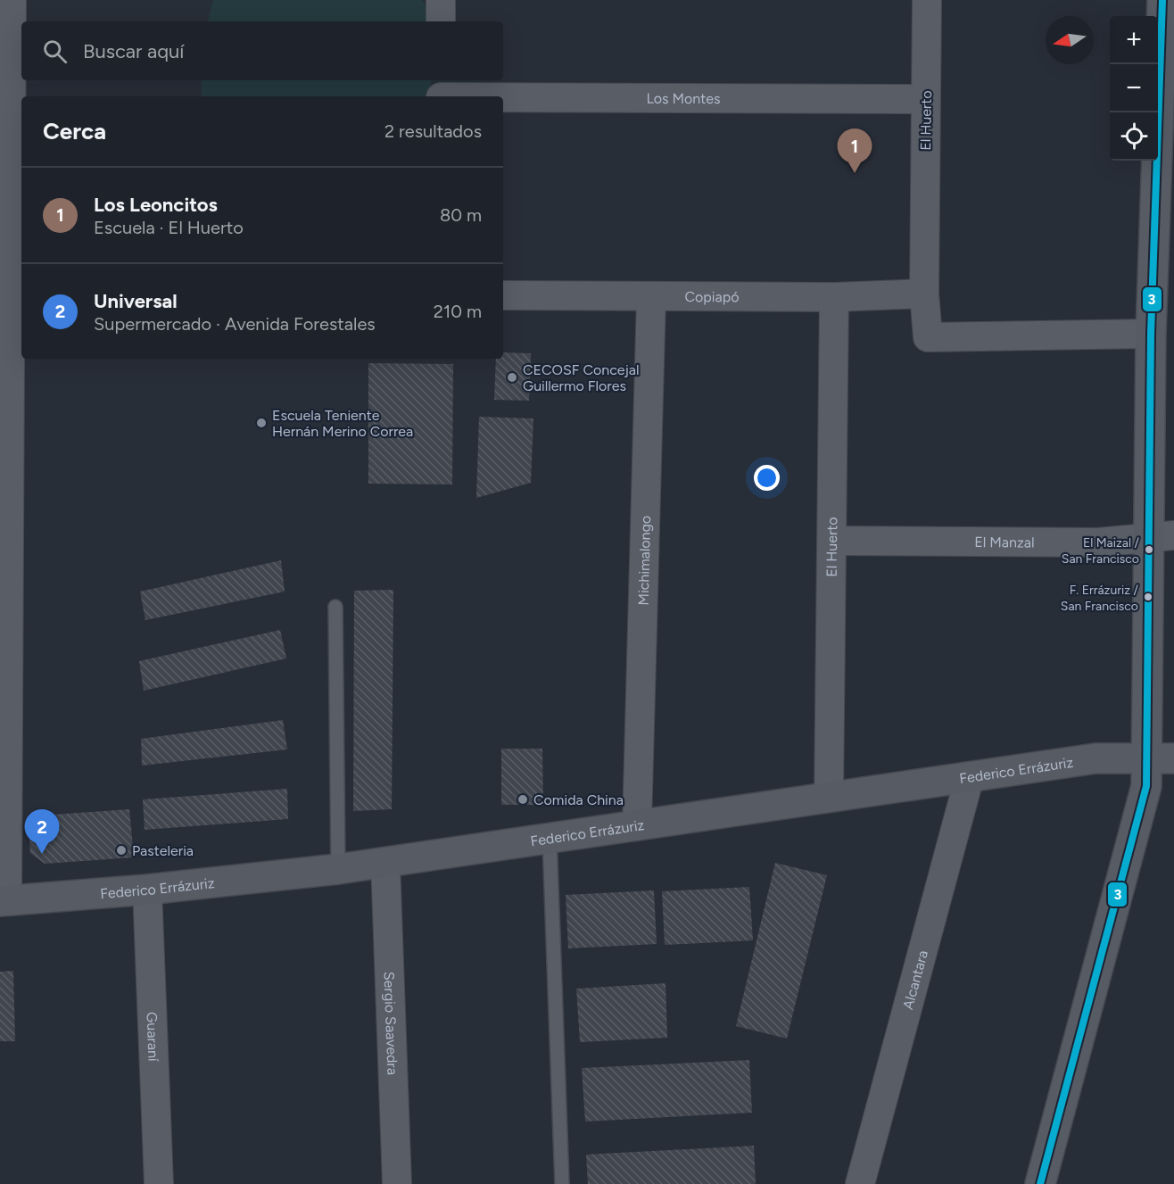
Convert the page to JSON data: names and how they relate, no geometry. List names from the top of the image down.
{
  "streets": {
    "main road": ["Federico Errázuriz"],
    "street": [
      "Los Montes",
      "El Huerto",
      "Copiapó",
      "El Manzal",
      "Michimalongo",
      "Alcantara",
      "Sergio Saavedra",
      "Guaraní"
    ]
  },
  "crossings": [
    ["Los Montes", "El Huerto"],
    ["El Huerto", "Copiapó"],
    ["El Huerto", "El Manzal"],
    ["El Huerto", "Federico Errázuriz"],
    ["Copiapó", "Michimalongo"],
    ["Michimalongo", "Federico Errázuriz"],
    ["Federico Errázuriz", "Alcantara"],
    ["Federico Errázuriz", "Sergio Saavedra"],
    ["Federico Errázuriz", "Guaraní"]
  ],
  "places": [
    "CECOSF Concejal Guillermo Flores",
    "Escuela Teniente Hernán Merino Correa",
    "El Maizal / San Francisco",
    "F. Errázuriz / San Francisco",
    "Comida China",
    "Pasteleria"
  ],
  "lines": ["transit line 3"],
  "north": "left",
  "page": {
    "map_buttons": ["+", "−"],
    "search": "Buscar aquí",
    "heading": ["Cerca", "2 resultados"],
    "pins": ["1", "2"],
    "list": [
      {
        "mark": "1",
        "name": "Los Leoncitos",
        "note": "Escuela · El Huerto",
        "value": "80 m"
      },
      {
        "mark": "2",
        "name": "Universal",
        "note": "Supermercado · Avenida Forestales",
        "value": "210 m"
      }
    ]
  }
}
